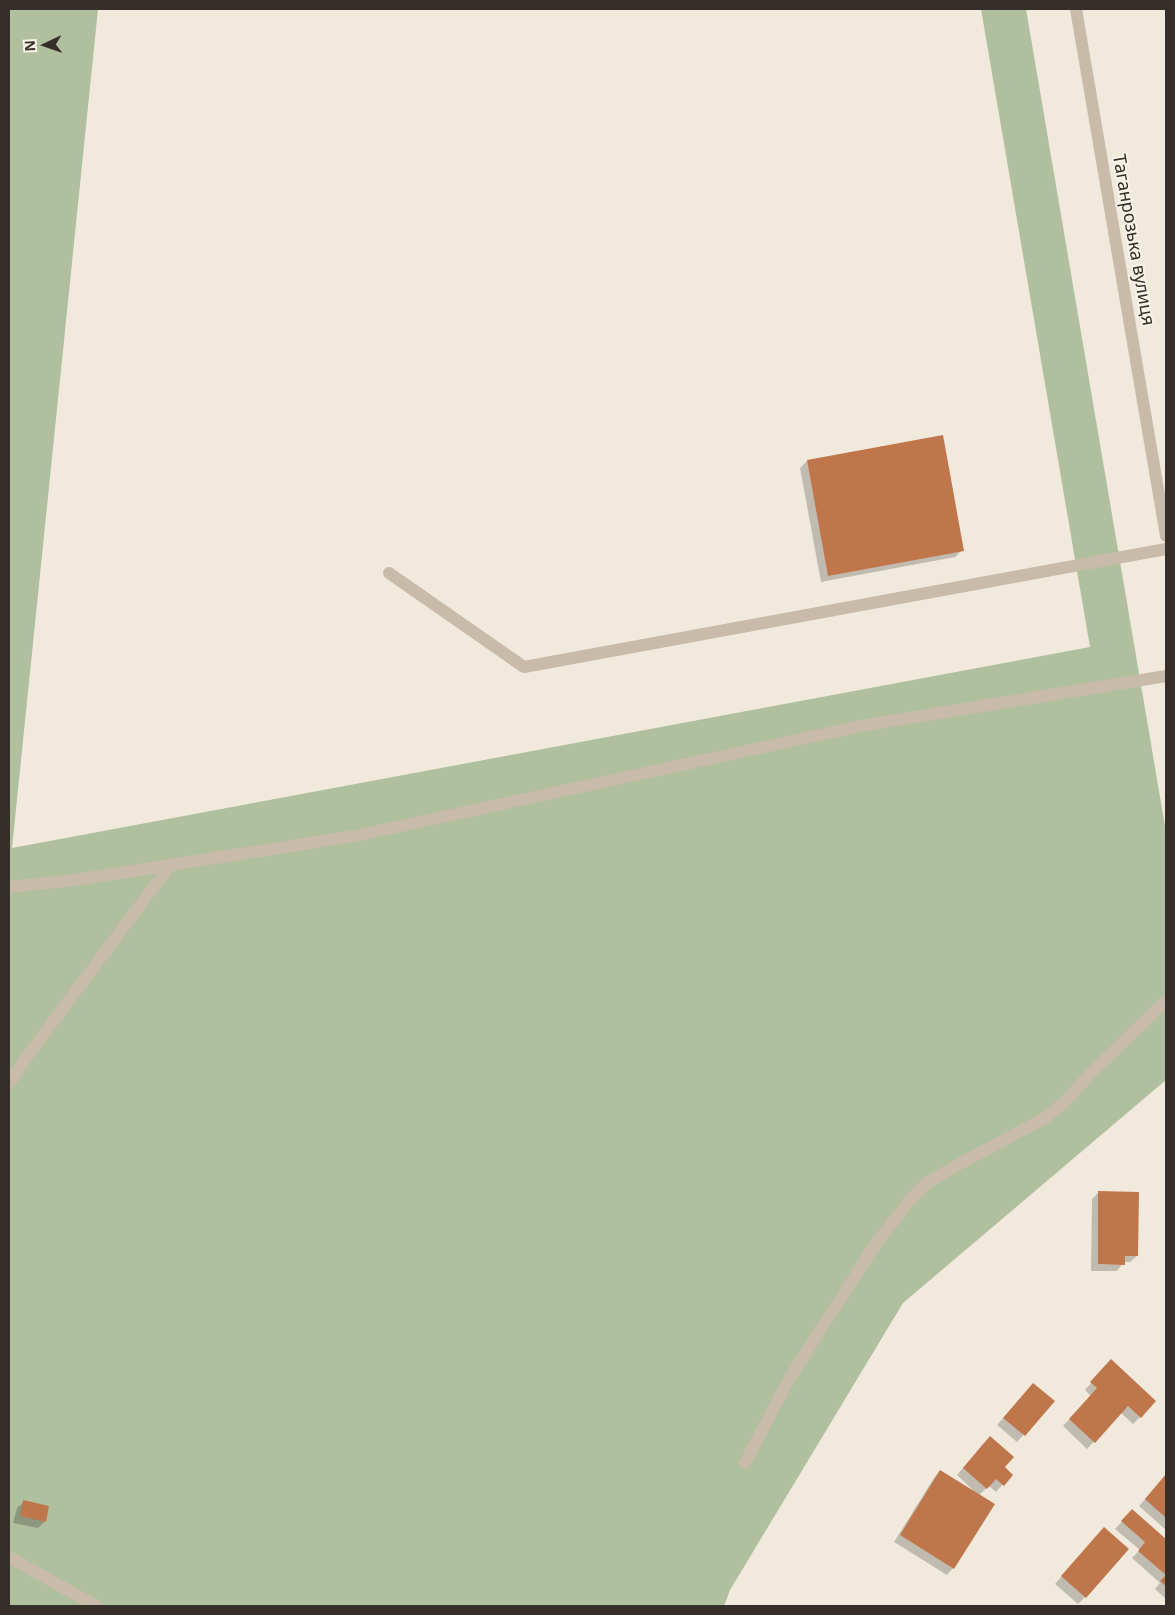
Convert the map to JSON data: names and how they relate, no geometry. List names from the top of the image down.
{
  "streets": {
    "street": ["Таганрозька вулиця"]
  },
  "north": "left"
}
